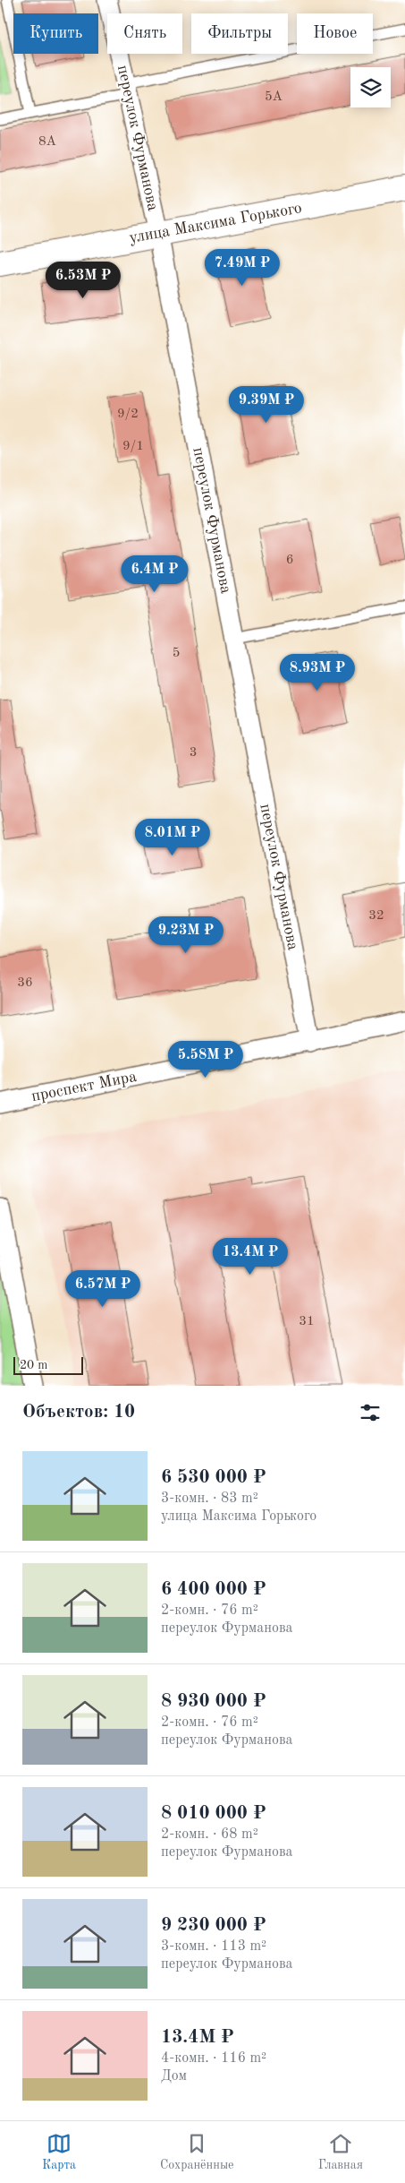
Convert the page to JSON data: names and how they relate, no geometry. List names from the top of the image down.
{
  "streets": {
    "main road": ["улица Максима Горького"],
    "street": ["переулок Фурманова", "проспект Мира"]
  },
  "crossings": [
    ["переулок Фурманова", "улица Максима Горького"],
    ["переулок Фурманова", "проспект Мира"]
  ],
  "house_numbers": [
    "5А",
    "8А",
    "9/2",
    "9/1",
    "6",
    "5",
    "3",
    "32",
    "36",
    "31"
  ],
  "scale_bar": "20 m",
  "page": {
    "chip": [
      "Купить",
      "Снять",
      "Фильтры",
      "Новое"
    ],
    "price": [
      "7.49M ₽",
      "6.53M ₽",
      "9.39M ₽",
      "6.4M ₽",
      "8.93M ₽",
      "8.01M ₽",
      "9.23M ₽",
      "5.58M ₽",
      "13.4M ₽",
      "6.57M ₽"
    ],
    "scale": "20 m",
    "heading": "Объектов: 10",
    "list": [
      {
        "name": "6 530 000 ₽",
        "note": "3-комн. · 83 m² · улица Максима Горького"
      },
      {
        "name": "6 400 000 ₽",
        "note": "2-комн. · 76 m² · переулок Фурманова"
      },
      {
        "name": "8 930 000 ₽",
        "note": "2-комн. · 76 m² · переулок Фурманова"
      },
      {
        "name": "8 010 000 ₽",
        "note": "2-комн. · 68 m² · переулок Фурманова"
      },
      {
        "name": "9 230 000 ₽",
        "note": "3-комн. · 113 m² · переулок Фурманова"
      },
      {
        "name": "13.4M ₽",
        "note": "4-комн. · 116 m² · Дом"
      }
    ],
    "tabs": ["Карта", "Сохранённые", "Главная"]
  }
}
